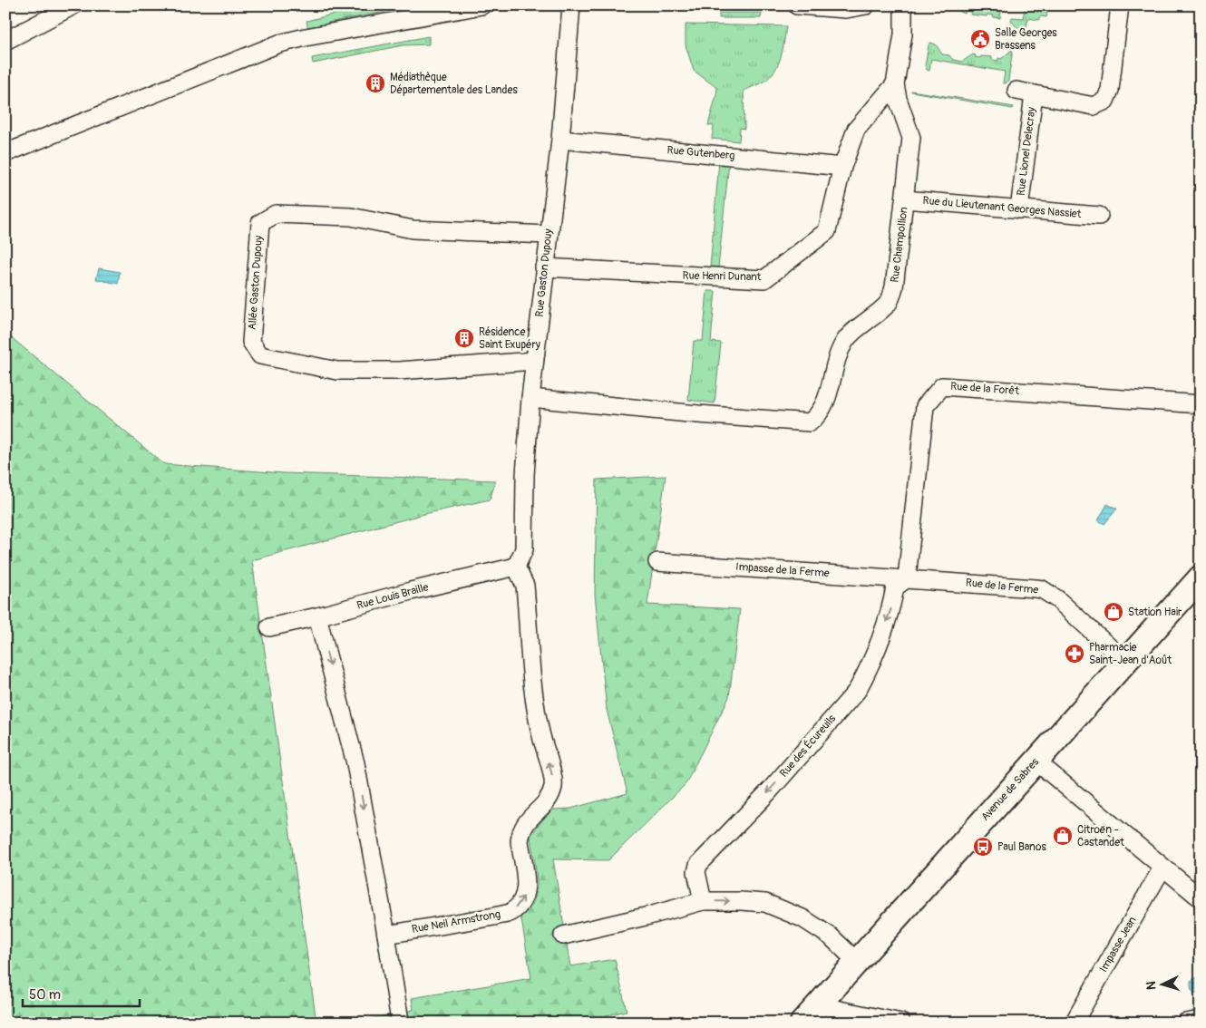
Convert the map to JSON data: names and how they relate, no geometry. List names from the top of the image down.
{
  "streets": {
    "main road": ["Avenue de Sabres"],
    "street": [
      "Rue Lionel Delecray",
      "Rue Gutenberg",
      "Rue du Lieutenant Georges Nassiet",
      "Rue Champollion",
      "Rue Gaston Dupouy",
      "Rue Henri Dunant",
      "Allée Gaston Dupouy",
      "Rue de la Forêt",
      "Impasse de la Ferme",
      "Rue de la Ferme",
      "Rue Louis Braille",
      "Rue des Écureuils",
      "Rue Neil Armstrong",
      "Impasse Jean"
    ]
  },
  "crossings": [
    ["Rue Lionel Delecray", "Rue du Lieutenant Georges Nassiet"],
    ["Rue Gutenberg", "Rue Gaston Dupouy"],
    ["Rue Gutenberg", "Rue Henri Dunant"],
    ["Rue du Lieutenant Georges Nassiet", "Rue Champollion"],
    ["Rue Champollion", "Rue Gaston Dupouy"],
    ["Rue Champollion", "Rue Henri Dunant"],
    ["Rue Gaston Dupouy", "Rue Henri Dunant"],
    ["Rue Gaston Dupouy", "Allée Gaston Dupouy"],
    ["Rue Gaston Dupouy", "Rue Louis Braille"],
    ["Rue Gaston Dupouy", "Rue Neil Armstrong"],
    ["Rue de la Forêt", "Impasse de la Ferme"],
    ["Rue de la Forêt", "Rue de la Ferme"],
    ["Rue de la Forêt", "Rue des Écureuils"],
    ["Impasse de la Ferme", "Rue de la Ferme"],
    ["Impasse de la Ferme", "Rue des Écureuils"],
    ["Rue de la Ferme", "Rue des Écureuils"],
    ["Rue de la Ferme", "Avenue de Sabres"],
    ["Rue Louis Braille", "Rue Neil Armstrong"]
  ],
  "one_way": ["Rue des Écureuils"],
  "places": {
    "public building": ["Salle Georges Brassens"],
    "building": ["Médiathèque Départementale des Landes", "Résidence Saint Exupéry"],
    "shop": ["Station Hair", "Citroën - Castandet"],
    "pharmacy": ["Pharmacie Saint-Jean d'Août"],
    "bus stop": ["Paul Banos"]
  },
  "scale_bar": "50 m",
  "north": "left"
}
